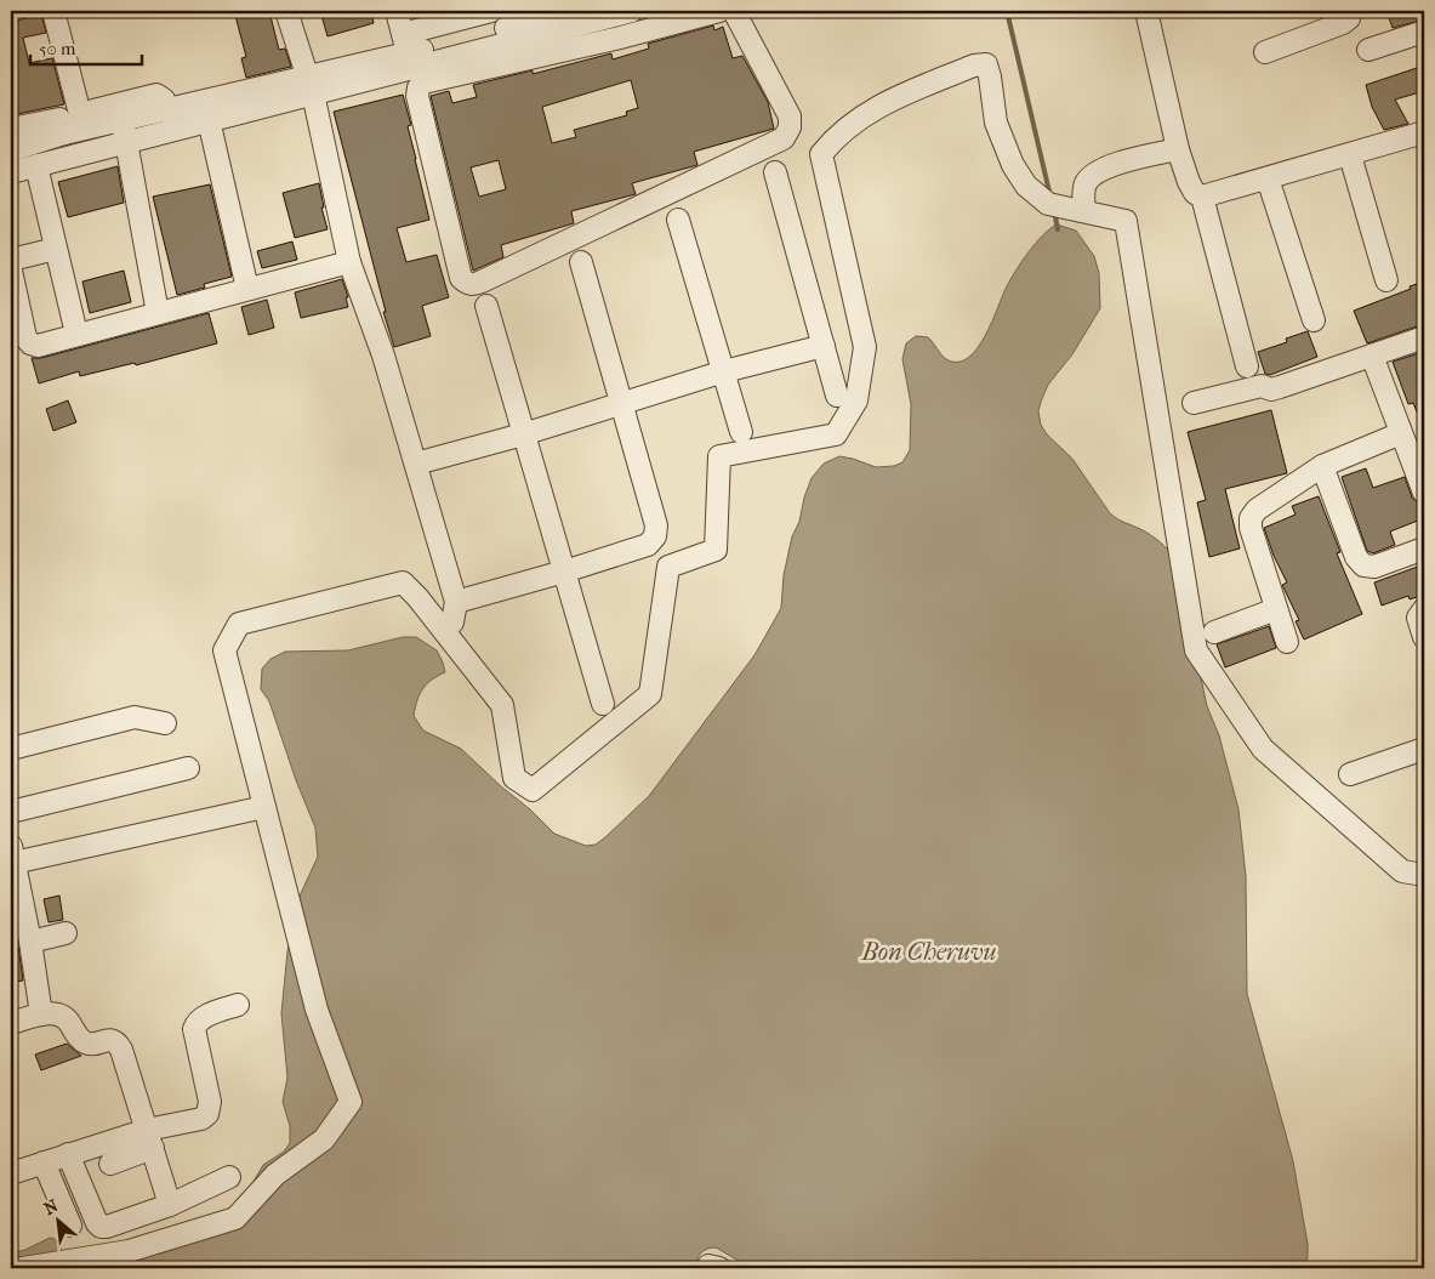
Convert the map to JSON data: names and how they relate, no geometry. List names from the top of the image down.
{
  "water": ["Bon Cheruvu"],
  "scale_bar": "50 m",
  "north": "top left"
}
